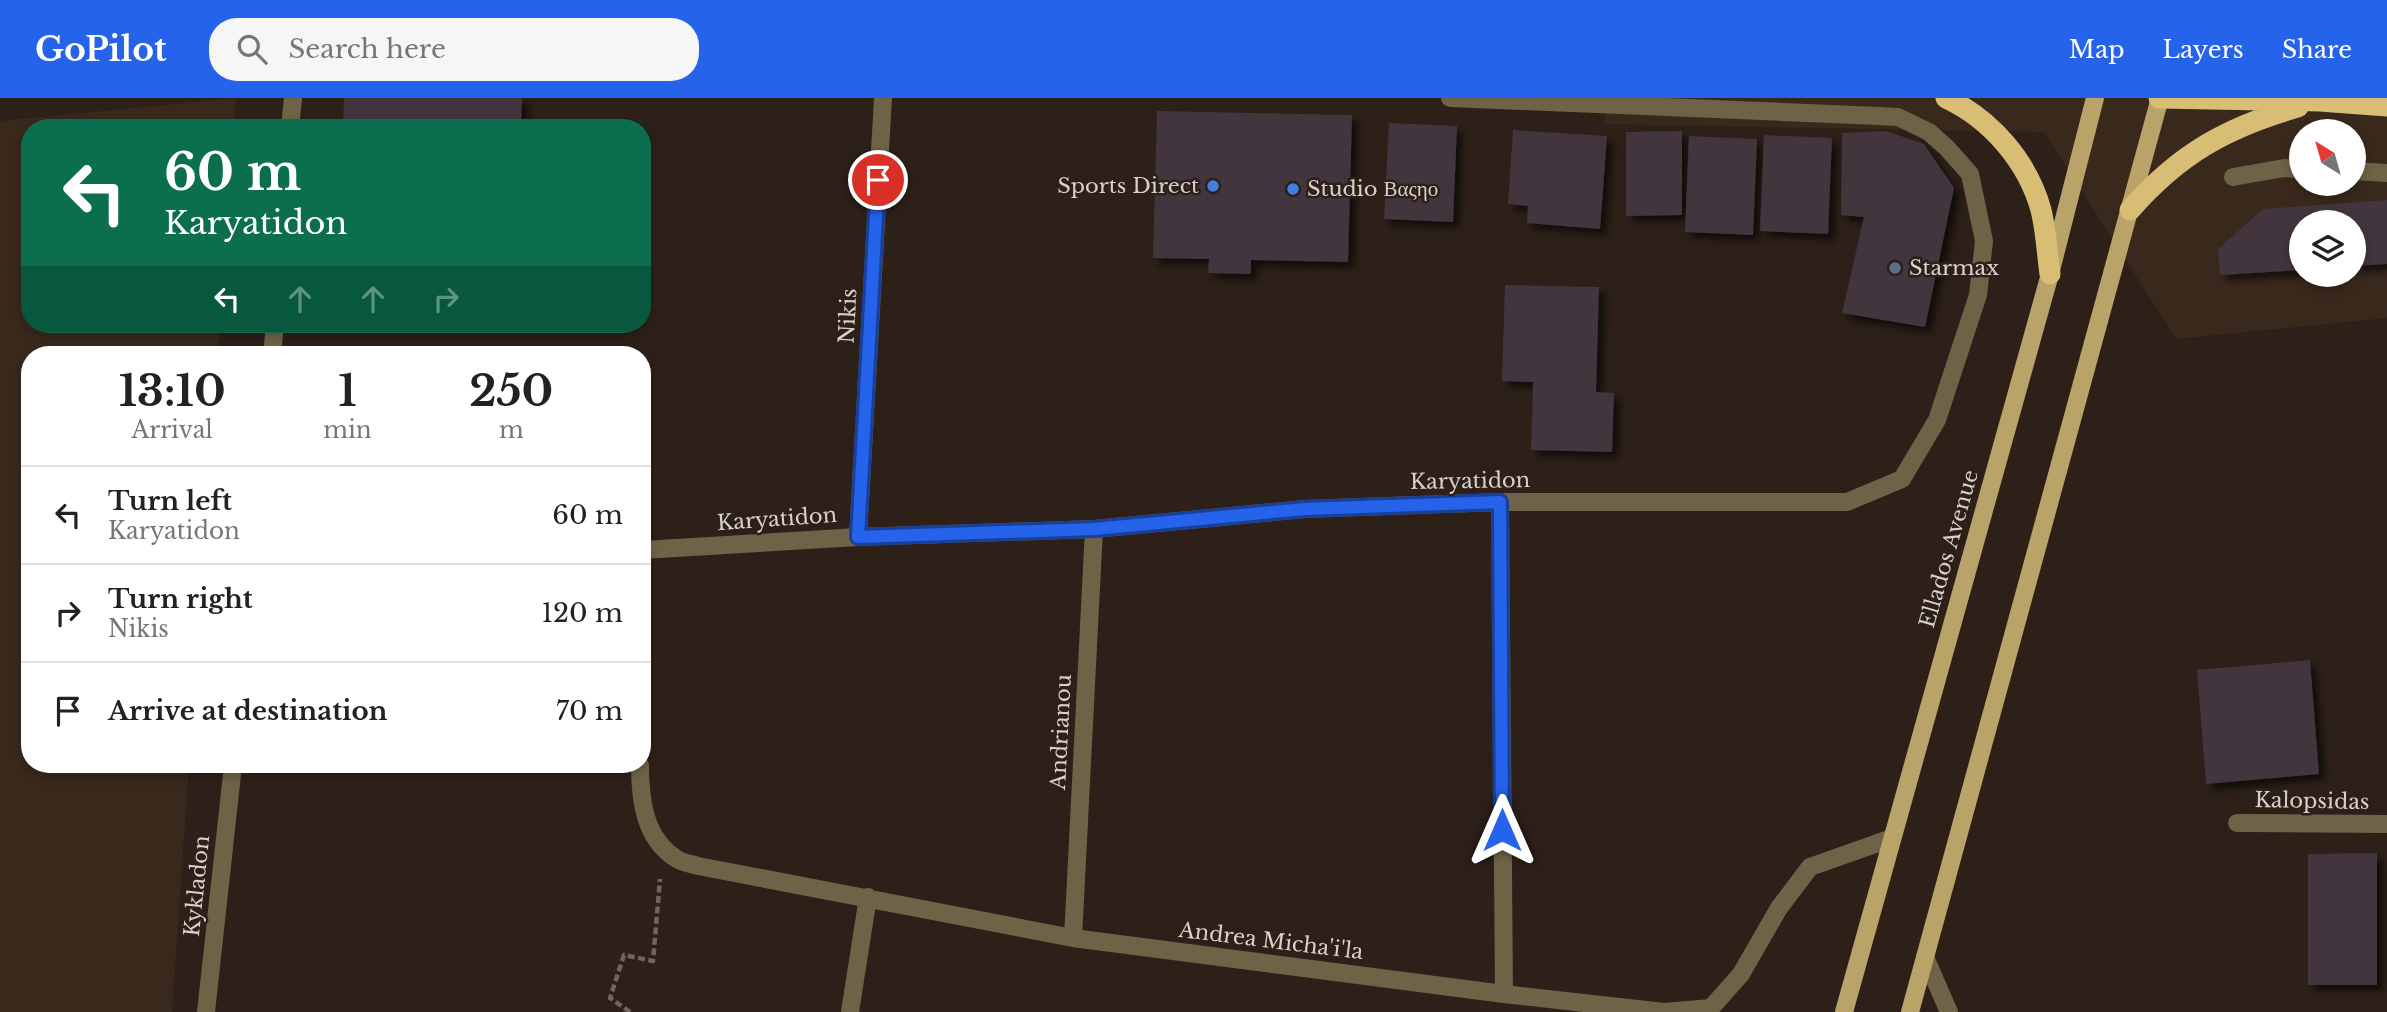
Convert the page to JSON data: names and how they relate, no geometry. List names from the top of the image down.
{
  "streets": {
    "main road": ["Ellados Avenue"],
    "street": [
      "Nikis",
      "Karyatidon",
      "Andrianou",
      "Kalopsidas",
      "Kykladon",
      "Andrea Micha'i'la"
    ]
  },
  "crossings": [
    ["Nikis", "Karyatidon"],
    ["Karyatidon", "Andrianou"],
    ["Ellados Avenue", "Andrea Micha'i'la"],
    ["Andrianou", "Andrea Micha'i'la"]
  ],
  "places": ["Sports Direct", "Studio Βαςηο", "Starmax"],
  "north": "top left",
  "page": {
    "header": "GoPilot",
    "search": "Search here",
    "nav": ["Map", "Layers", "Share"],
    "turn": ["60 m", "Karyatidon"],
    "eta": [
      "13:10",
      "Arrival",
      "1",
      "min",
      "250",
      "m"
    ],
    "list": [
      {
        "name": "Turn left",
        "note": "Karyatidon",
        "value": "60 m"
      },
      {
        "name": "Turn right",
        "note": "Nikis",
        "value": "120 m"
      },
      {
        "name": "Arrive at destination",
        "value": "70 m"
      }
    ]
  }
}
